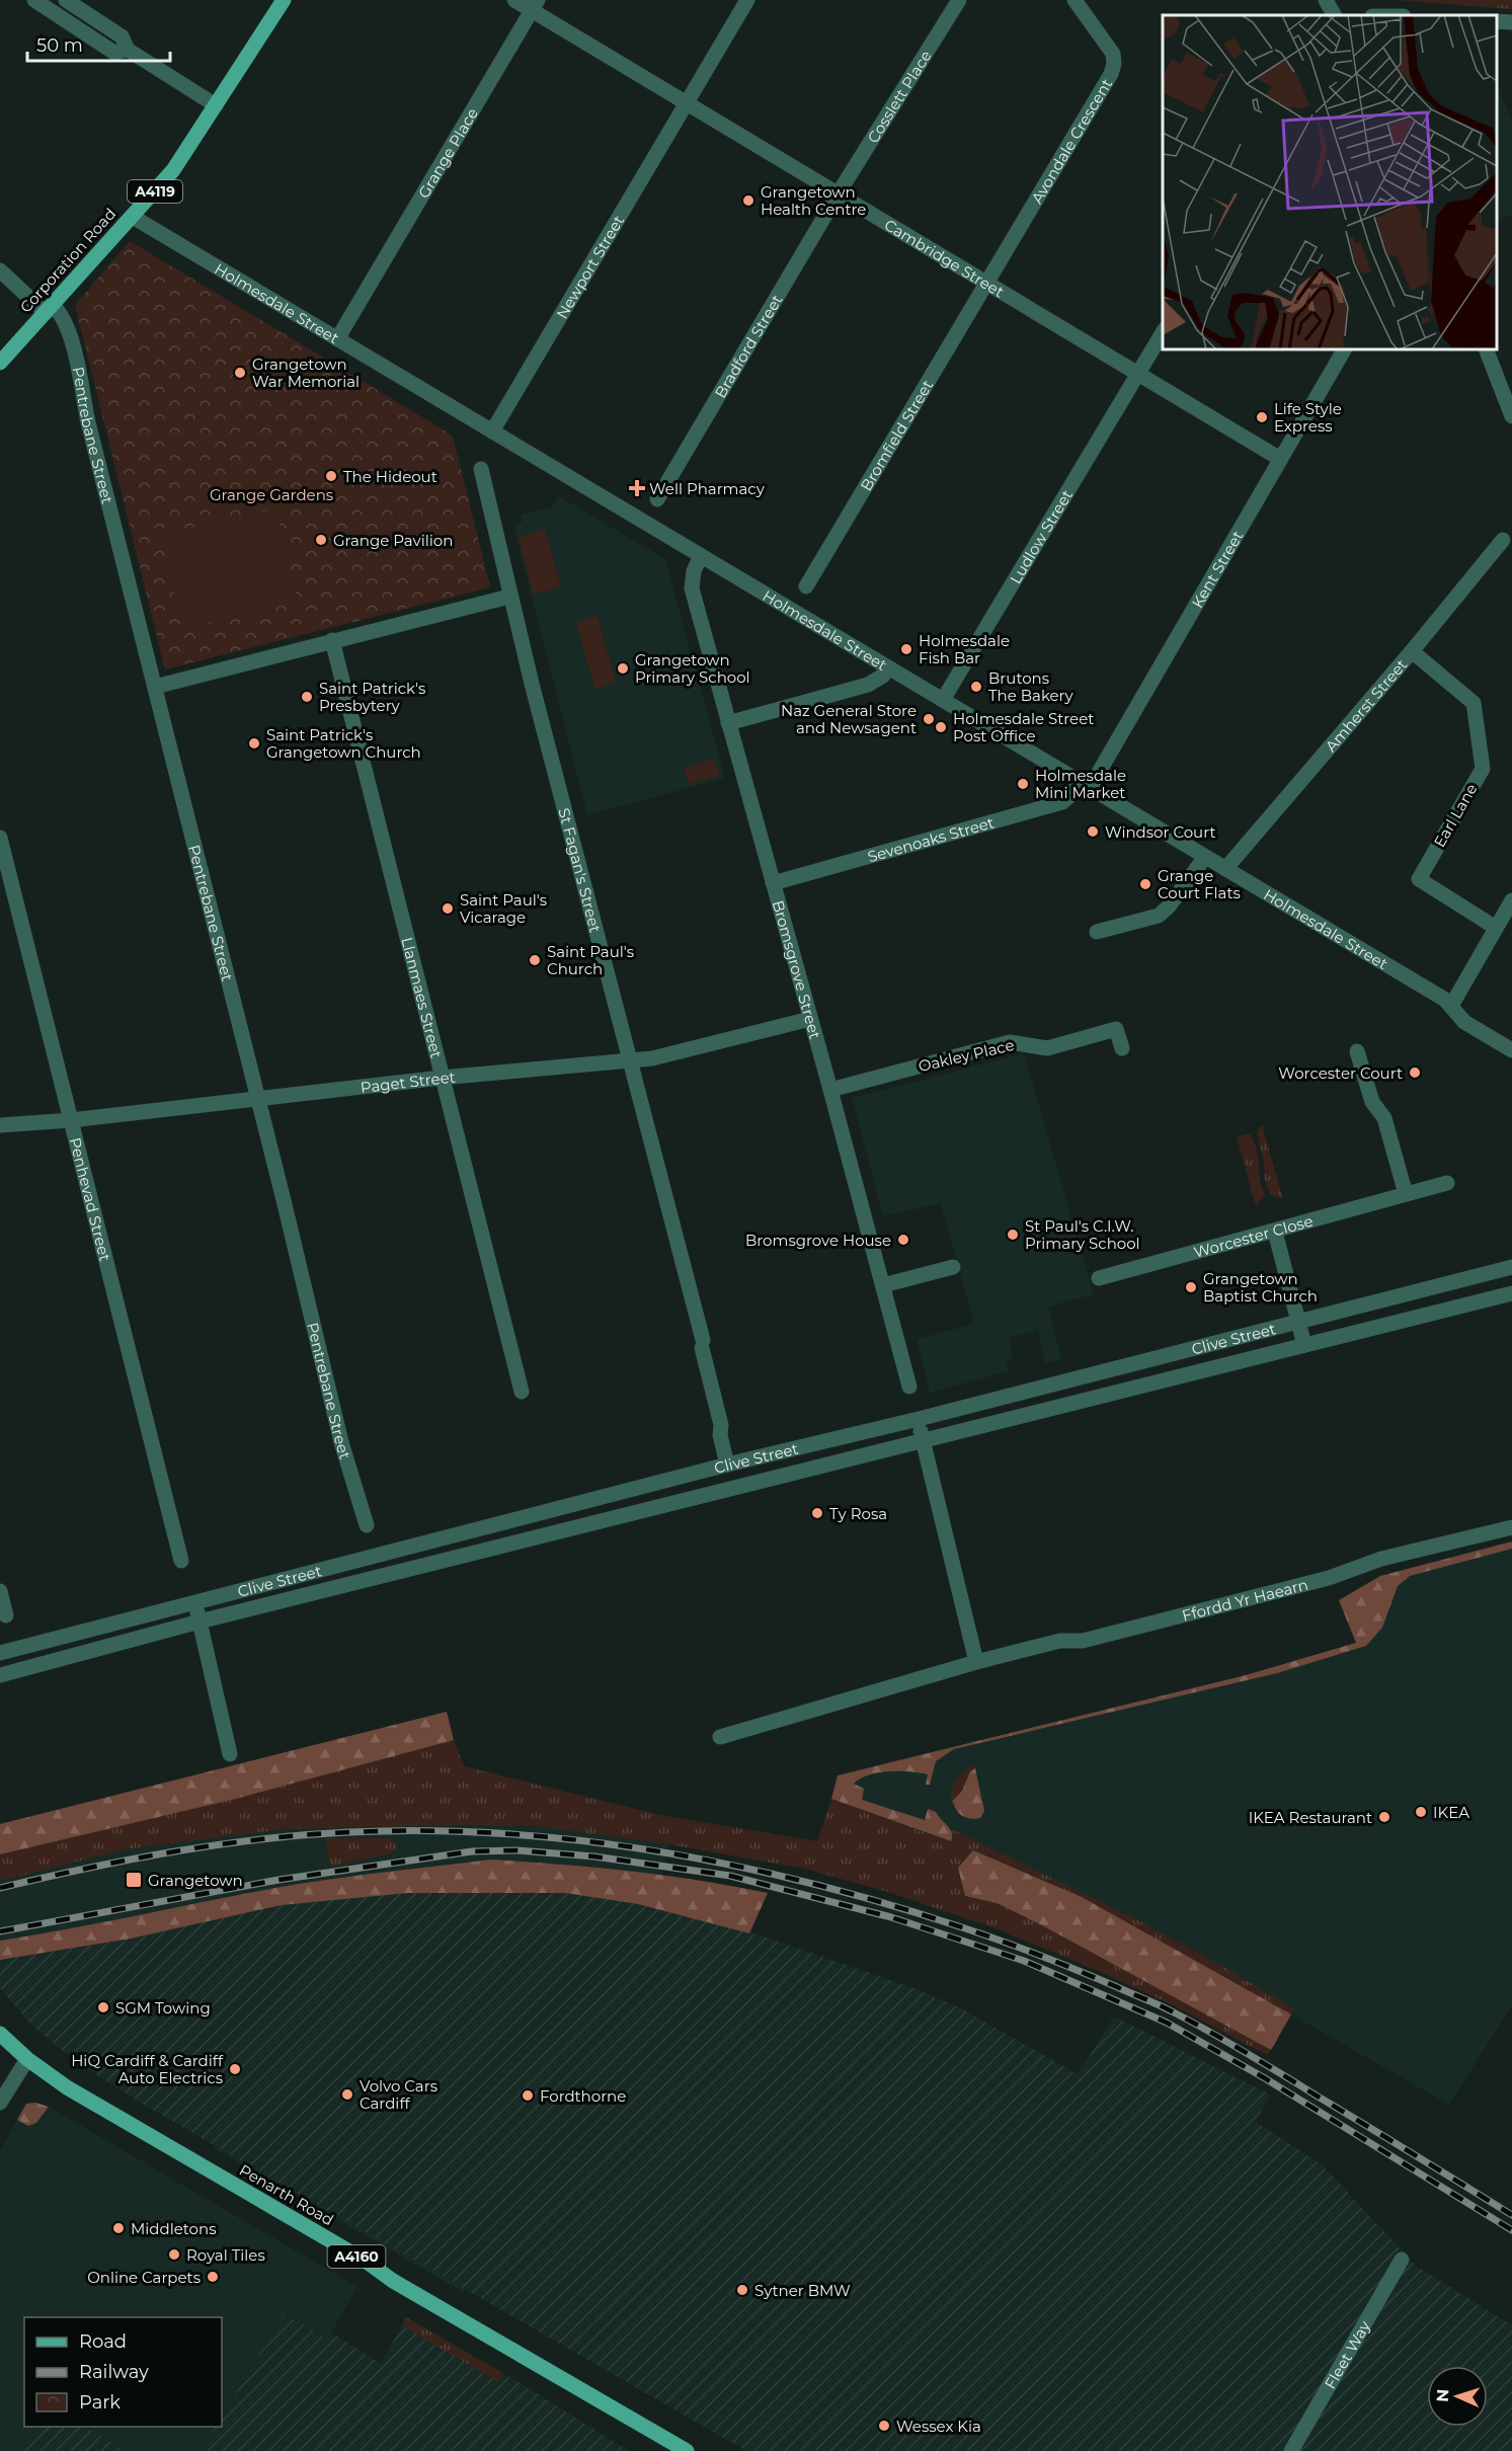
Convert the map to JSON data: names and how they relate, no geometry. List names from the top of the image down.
{
  "streets": {
    "main road": [
      "A4119",
      "Corporation Road",
      "Penarth Road",
      "A4160"
    ],
    "street": [
      "Cosslett Place",
      "Avondale Crescent",
      "Grange Place",
      "Cambridge Street",
      "Newport Street",
      "Holmesdale Street",
      "Bradford Street",
      "Bromfield Street",
      "Pentrebane Street",
      "Ludlow Street",
      "Kent Street",
      "Amherst Street",
      "Earl Lane",
      "Sevenoaks Street",
      "St Fagan's Street",
      "Bromsgrove Street",
      "Llanmaes Street",
      "Oakley Place",
      "Paget Street",
      "Penhevad Street",
      "Worcester Close",
      "Clive Street",
      "Ffordd Yr Haearn",
      "Fleet Way"
    ]
  },
  "crossings": [
    ["Cosslett Place", "Cambridge Street"],
    ["Cosslett Place", "Bradford Street"],
    ["Avondale Crescent", "Cambridge Street"],
    ["Avondale Crescent", "Bromfield Street"],
    ["Grange Place", "Cambridge Street"],
    ["Grange Place", "Holmesdale Street"],
    ["Cambridge Street", "Newport Street"],
    ["Cambridge Street", "Bradford Street"],
    ["Cambridge Street", "Bromfield Street"],
    ["Cambridge Street", "Ludlow Street"],
    ["Cambridge Street", "Kent Street"],
    ["Corporation Road", "Holmesdale Street"],
    ["Corporation Road", "Pentrebane Street"],
    ["Newport Street", "Holmesdale Street"],
    ["Holmesdale Street", "Ludlow Street"],
    ["Holmesdale Street", "Kent Street"],
    ["Holmesdale Street", "Amherst Street"],
    ["Holmesdale Street", "Sevenoaks Street"],
    ["Holmesdale Street", "Bromsgrove Street"],
    ["Pentrebane Street", "Paget Street"],
    ["Kent Street", "Sevenoaks Street"],
    ["Amherst Street", "Earl Lane"],
    ["Sevenoaks Street", "Bromsgrove Street"],
    ["St Fagan's Street", "Paget Street"],
    ["St Fagan's Street", "Clive Street"],
    ["Bromsgrove Street", "Oakley Place"],
    ["Bromsgrove Street", "Paget Street"],
    ["Llanmaes Street", "Paget Street"],
    ["Paget Street", "Penhevad Street"]
  ],
  "parks": ["Grange Gardens"],
  "places": {
    "other": [
      "Grangetown Health Centre",
      "Grangetown War Memorial",
      "Life Style Express",
      "The Hideout",
      "Grange Pavilion",
      "Holmesdale Fish Bar",
      "Grangetown Primary School",
      "Brutons The Bakery",
      "Saint Patrick's Presbytery",
      "Naz General Store and Newsagent",
      "Holmesdale Street Post Office",
      "Saint Patrick's Grangetown Church",
      "Holmesdale Mini Market",
      "Windsor Court",
      "Grange Court Flats",
      "Saint Paul's Vicarage",
      "Saint Paul's Church",
      "Worcester Court",
      "St Paul's C.I.W. Primary School",
      "Bromsgrove House",
      "Grangetown Baptist Church",
      "Ty Rosa",
      "IKEA",
      "IKEA Restaurant",
      "SGM Towing",
      "HiQ Cardiff & Cardiff Auto Electrics",
      "Volvo Cars Cardiff",
      "Fordthorne",
      "Middletons",
      "Royal Tiles",
      "Online Carpets",
      "Sytner BMW",
      "Wessex Kia"
    ],
    "health": ["Well Pharmacy"],
    "transit": ["Grangetown"]
  },
  "legend": ["Road", "Railway", "Park"],
  "scale_bar": "50 m",
  "north": "left"
}
